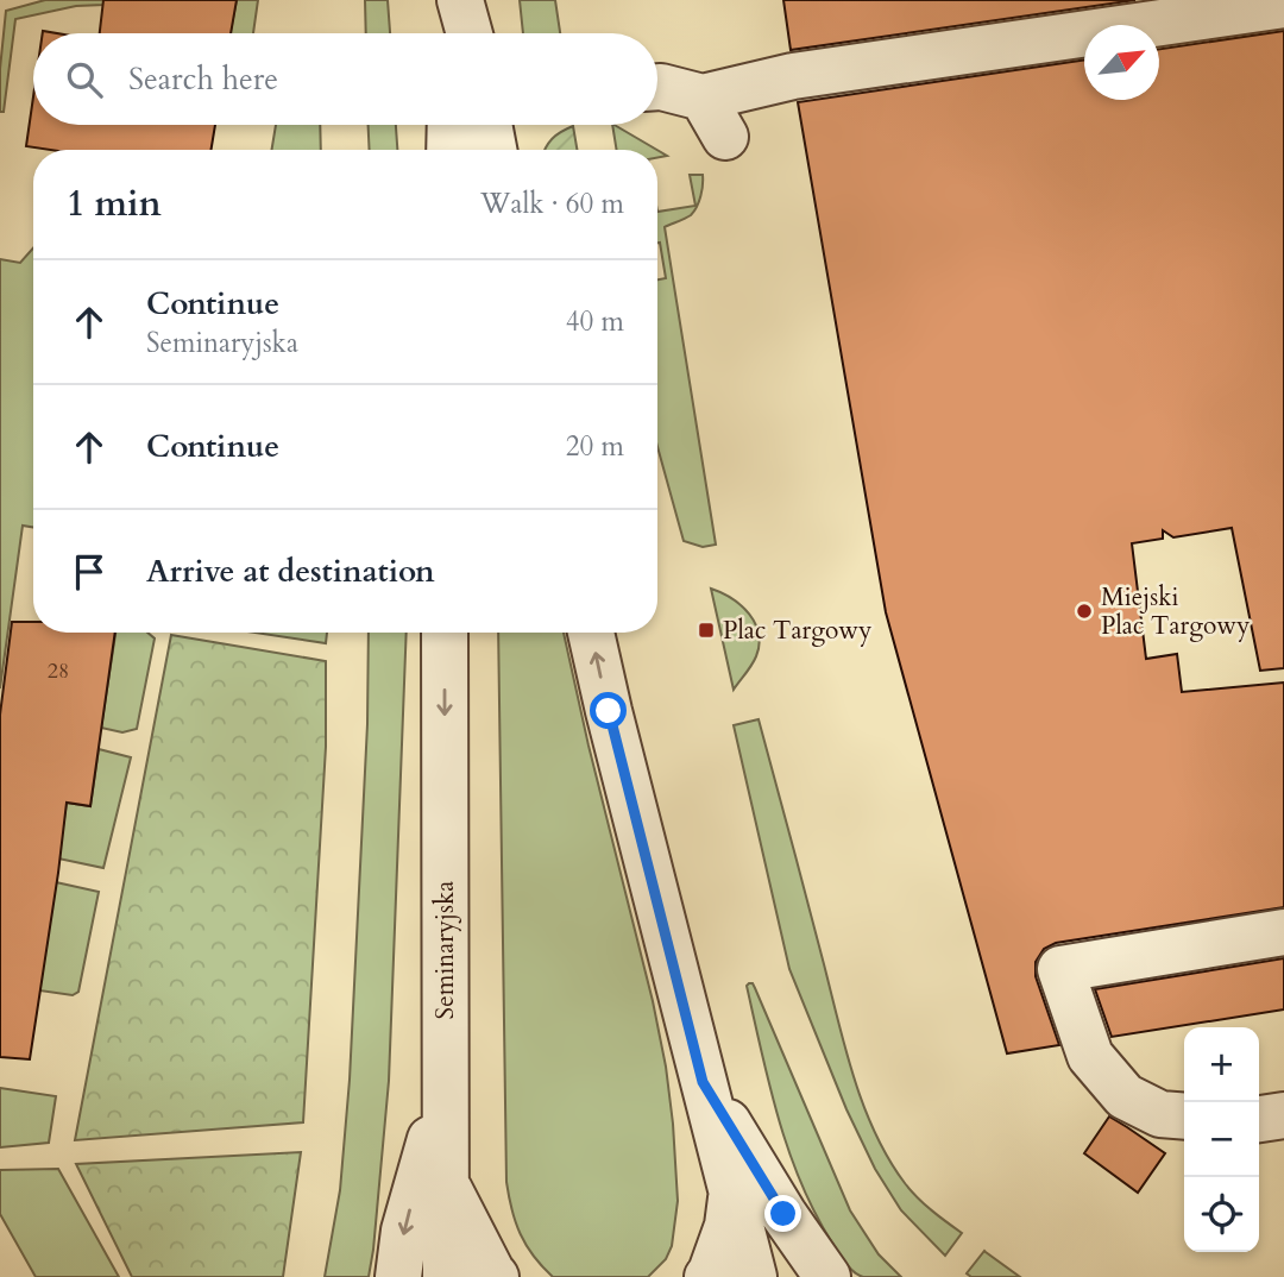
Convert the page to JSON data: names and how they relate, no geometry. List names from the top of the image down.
{
  "streets": {
    "street": ["Seminaryjska"]
  },
  "places": {
    "other": ["Miejski Plac Targowy"],
    "transit": ["Plac Targowy"]
  },
  "house_numbers": ["28"],
  "north": "top right",
  "page": {
    "search": "Search here",
    "heading": ["1 min", "Walk · 60 m"],
    "list": [
      ["Continue", "Seminaryjska", "40 m"],
      ["Continue", "20 m"],
      "Arrive at destination"
    ],
    "map_buttons": ["+", "−"]
  }
}
